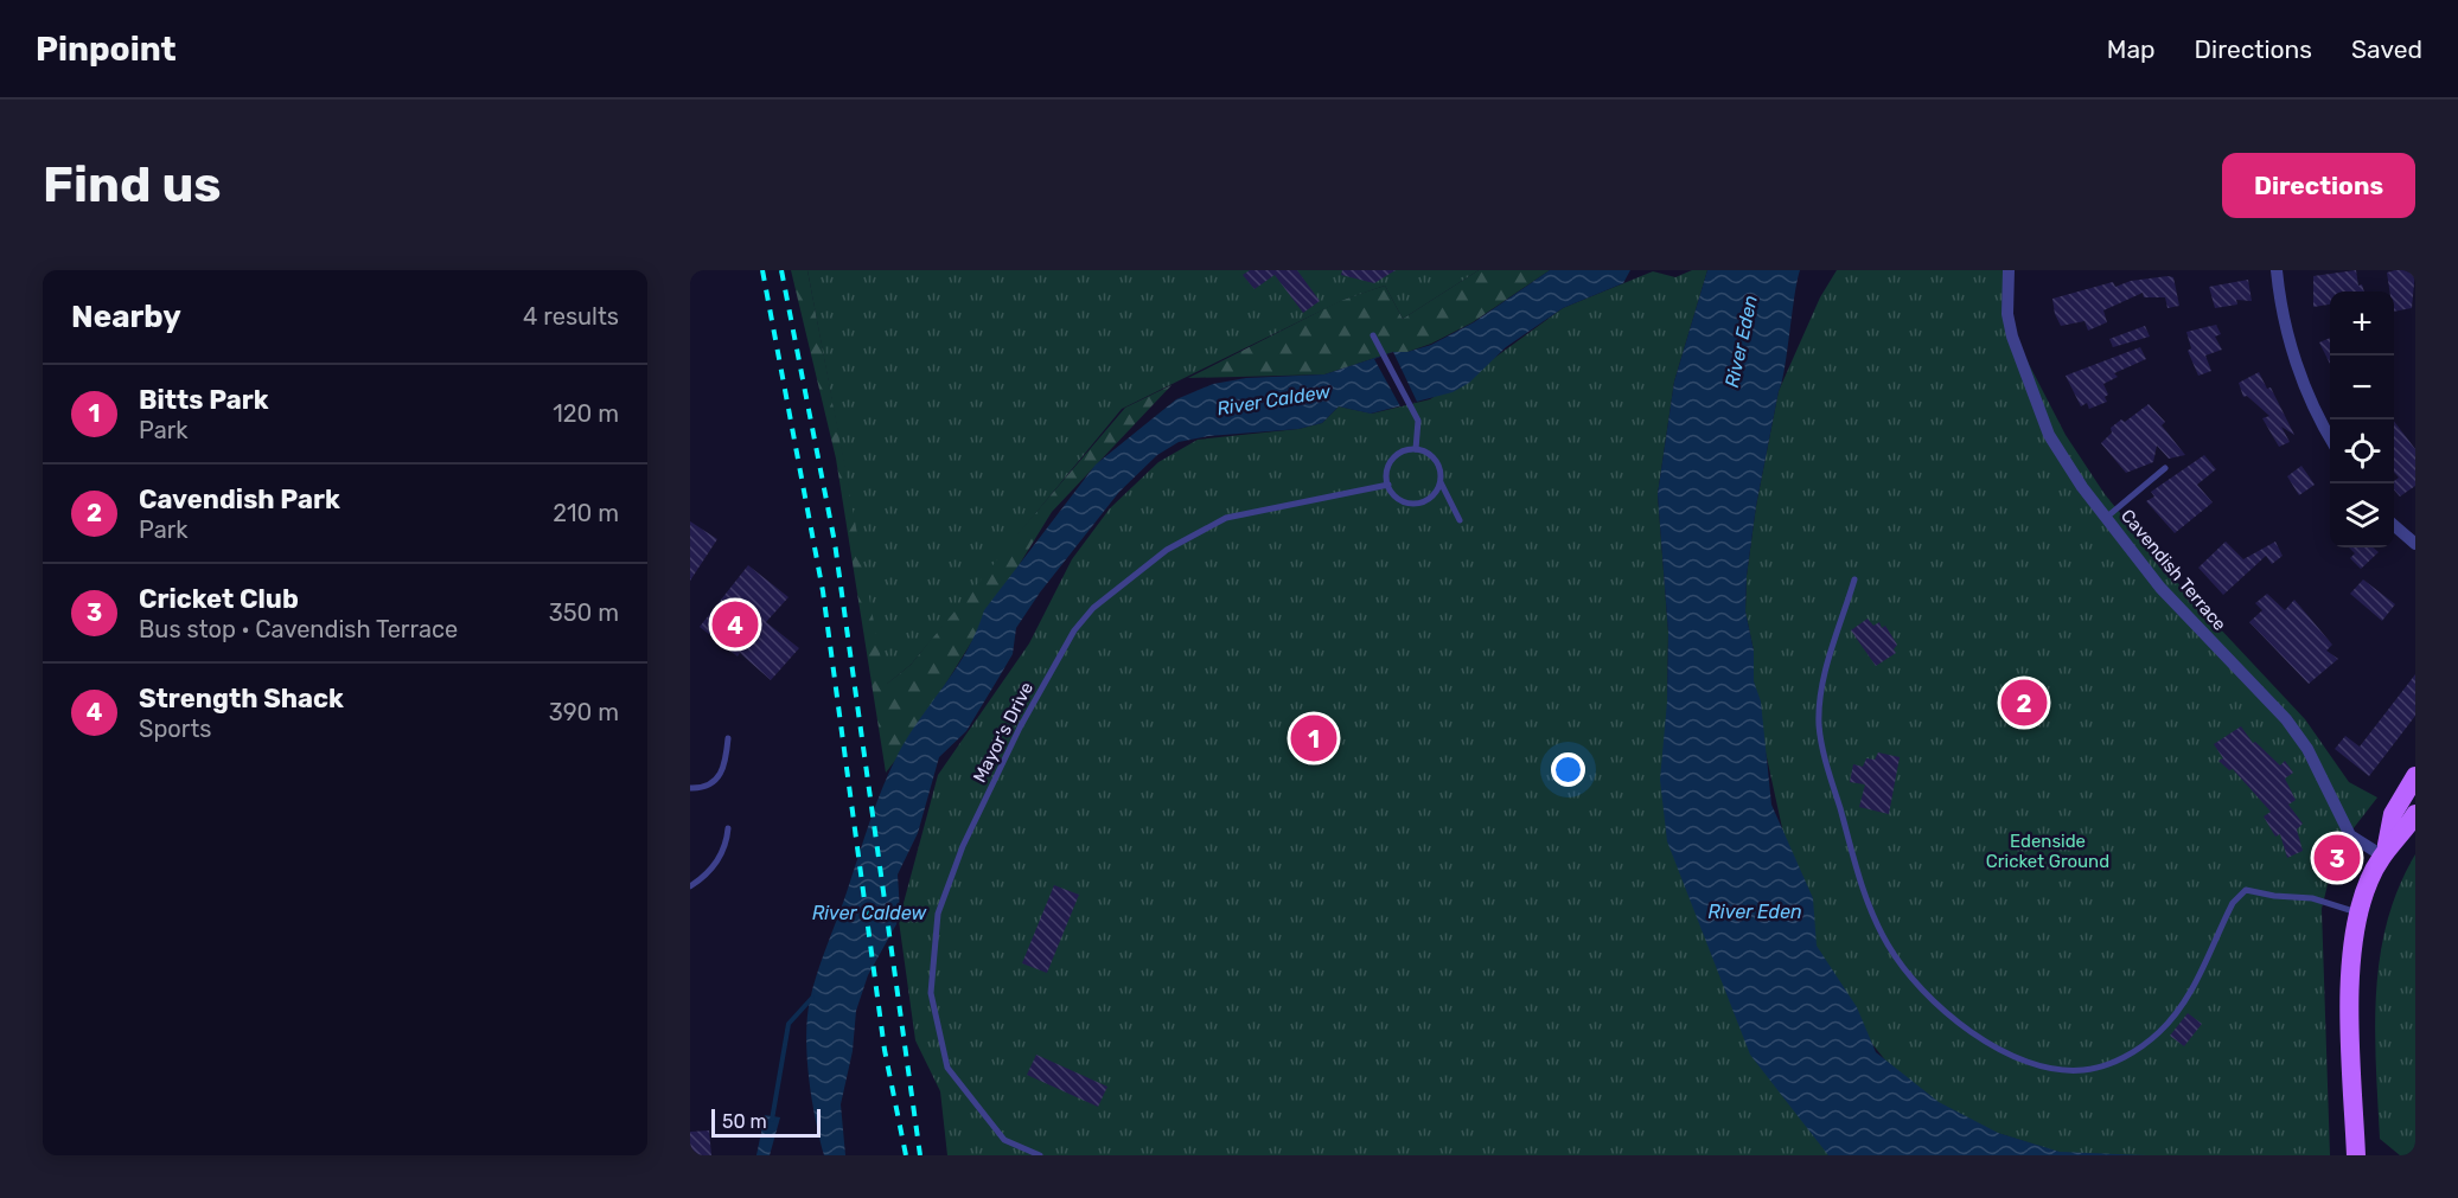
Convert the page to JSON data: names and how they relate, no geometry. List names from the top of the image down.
{
  "streets": {
    "street": ["Cavendish Terrace"],
    "lane": ["Mayor's Drive"]
  },
  "water": ["River Eden", "River Caldew"],
  "parks": ["Edenside Cricket Ground"],
  "scale_bar": "50 m",
  "page": {
    "header": "Pinpoint",
    "nav": ["Map", "Directions", "Saved"],
    "buttons": "Directions",
    "title": "Find us",
    "heading": ["Nearby", "4 results"],
    "map_buttons": ["+", "−"],
    "list": [
      {
        "mark": "1",
        "name": "Bitts Park",
        "note": "Park",
        "value": "120 m"
      },
      {
        "mark": "2",
        "name": "Cavendish Park",
        "note": "Park",
        "value": "210 m"
      },
      {
        "mark": "3",
        "name": "Cricket Club",
        "note": "Bus stop · Cavendish Terrace",
        "value": "350 m"
      },
      {
        "mark": "4",
        "name": "Strength Shack",
        "note": "Sports",
        "value": "390 m"
      }
    ],
    "pins": [
      "4",
      "2",
      "1",
      "3"
    ],
    "scale": "50 m"
  }
}
